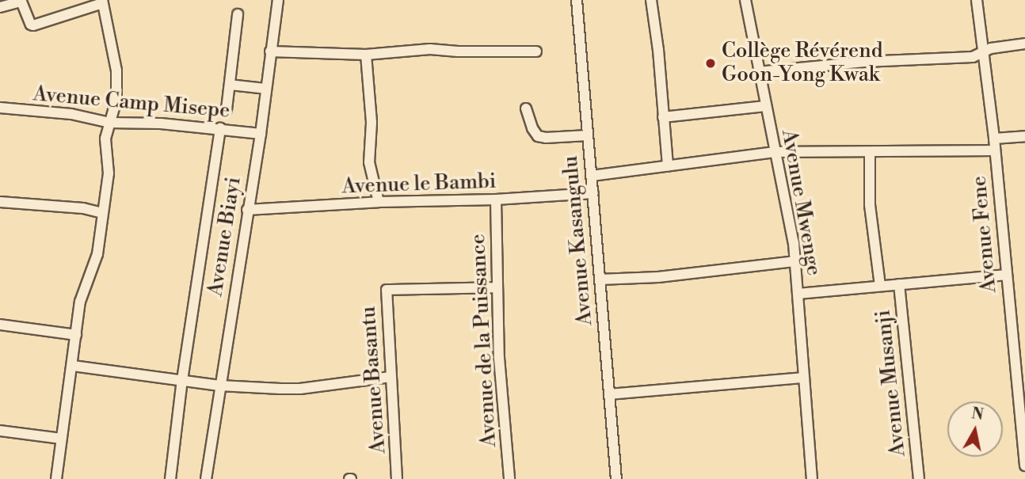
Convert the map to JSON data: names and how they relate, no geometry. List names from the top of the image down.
{
  "streets": {
    "street": [
      "Avenue Camp Misepe",
      "Avenue le Bambi",
      "Avenue Mwenge",
      "Avenue Fene",
      "Avenue Biayi",
      "Avenue Kasangulu",
      "Avenue de la Puissance",
      "Avenue Basantu",
      "Avenue Musanji"
    ]
  },
  "crossings": [
    ["Avenue Camp Misepe", "Avenue Biayi"],
    ["Avenue le Bambi", "Avenue Biayi"],
    ["Avenue le Bambi", "Avenue Kasangulu"],
    ["Avenue le Bambi", "Avenue de la Puissance"],
    ["Avenue de la Puissance", "Avenue Basantu"]
  ],
  "places": ["Collège Révérend Goon-Yong Kwak"],
  "north": "top"
}
